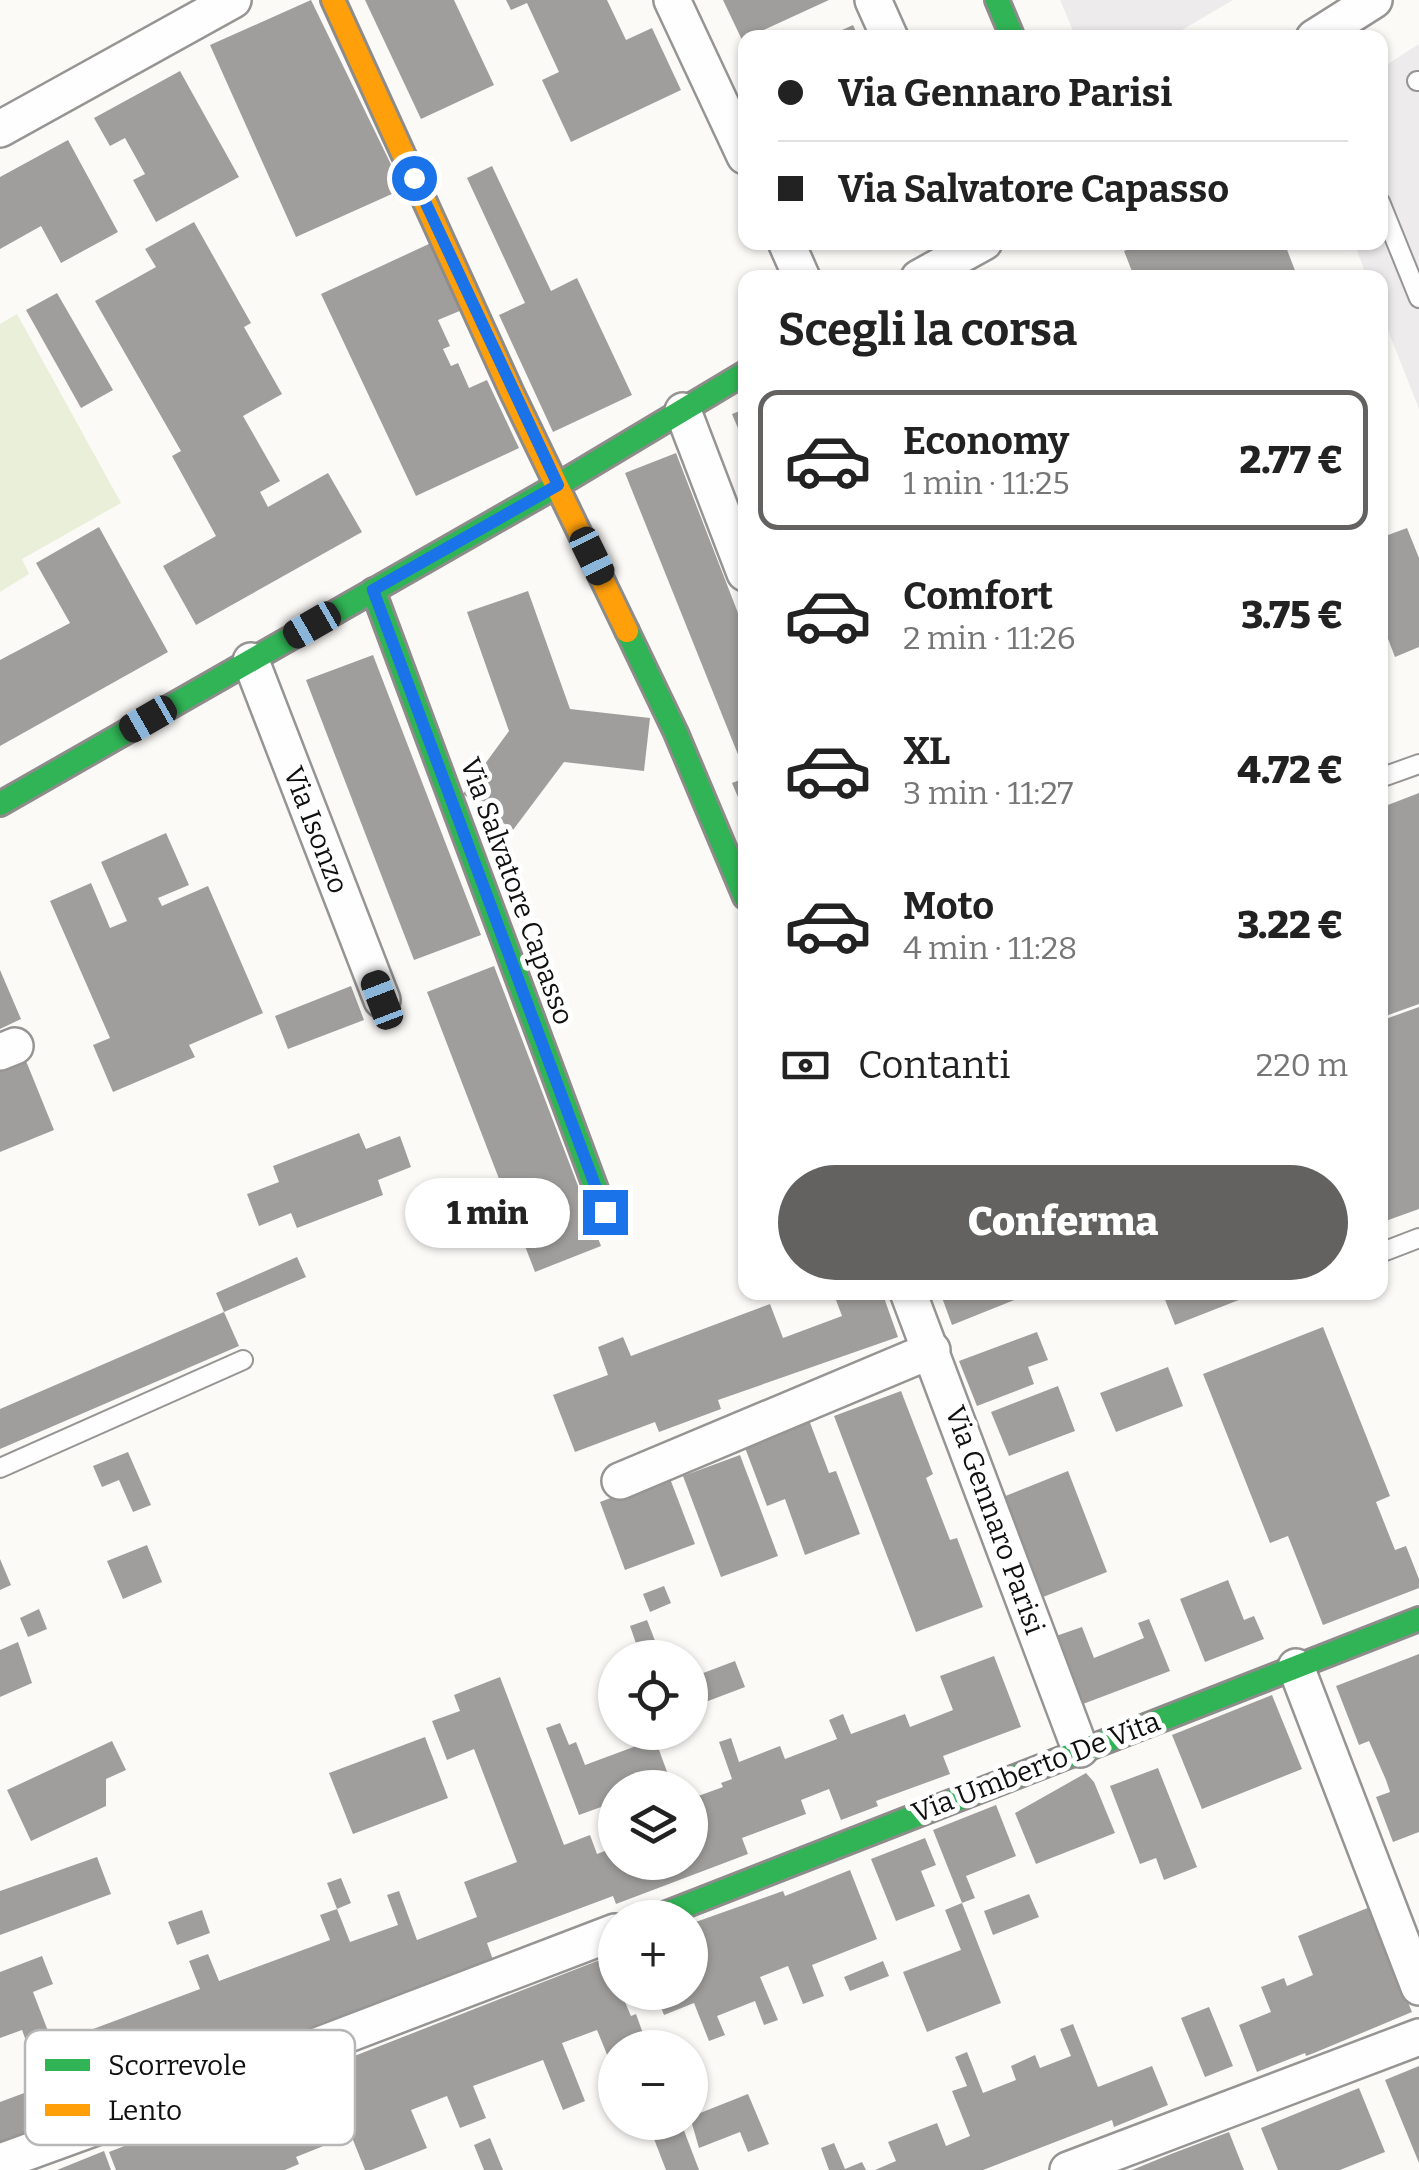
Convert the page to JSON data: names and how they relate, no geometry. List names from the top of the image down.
{
  "streets": {
    "street": [
      "Via Isonzo",
      "Via Salvatore Capasso",
      "Via Gennaro Parisi",
      "Via Umberto De Vita"
    ]
  },
  "crossings": [
    ["Via Gennaro Parisi", "Via Umberto De Vita"]
  ],
  "legend": ["Scorrevole", "Lento"],
  "page": {
    "banner": ["Via Gennaro Parisi", "Via Salvatore Capasso"],
    "heading": "Scegli la corsa",
    "list": [
      {
        "name": "Economy",
        "note": "1 min · 11:25",
        "value": "2.77 €"
      },
      {
        "name": "Comfort",
        "note": "2 min · 11:26",
        "value": "3.75 €"
      },
      {
        "name": "XL",
        "note": "3 min · 11:27",
        "value": "4.72 €"
      },
      {
        "name": "Moto",
        "note": "4 min · 11:28",
        "value": "3.22 €"
      }
    ],
    "pay": ["Contanti", "220 m"],
    "buttons": "Conferma",
    "bubble": "1 min",
    "map_buttons": ["+", "−"]
  }
}
